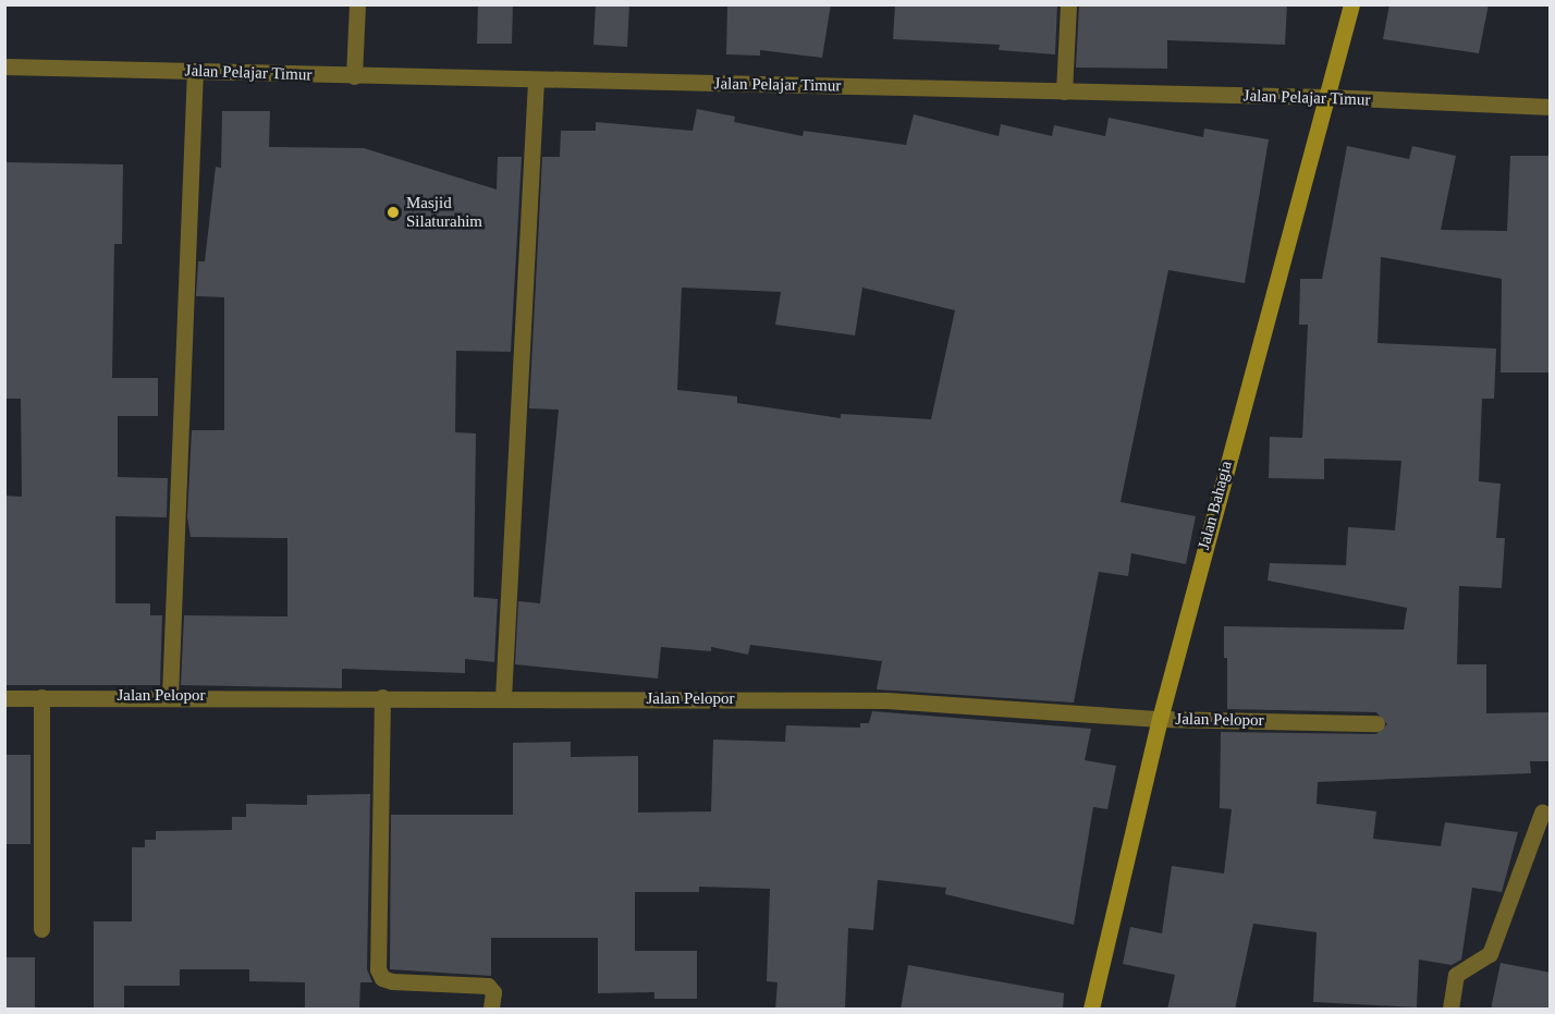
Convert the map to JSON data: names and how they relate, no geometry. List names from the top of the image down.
{
  "streets": {
    "main road": ["Jalan Bahagia"],
    "street": ["Jalan Pelajar Timur", "Jalan Pelopor"]
  },
  "crossings": [
    ["Jalan Pelajar Timur", "Jalan Bahagia"],
    ["Jalan Bahagia", "Jalan Pelopor"]
  ],
  "places": ["Masjid Silaturahim"]
}
